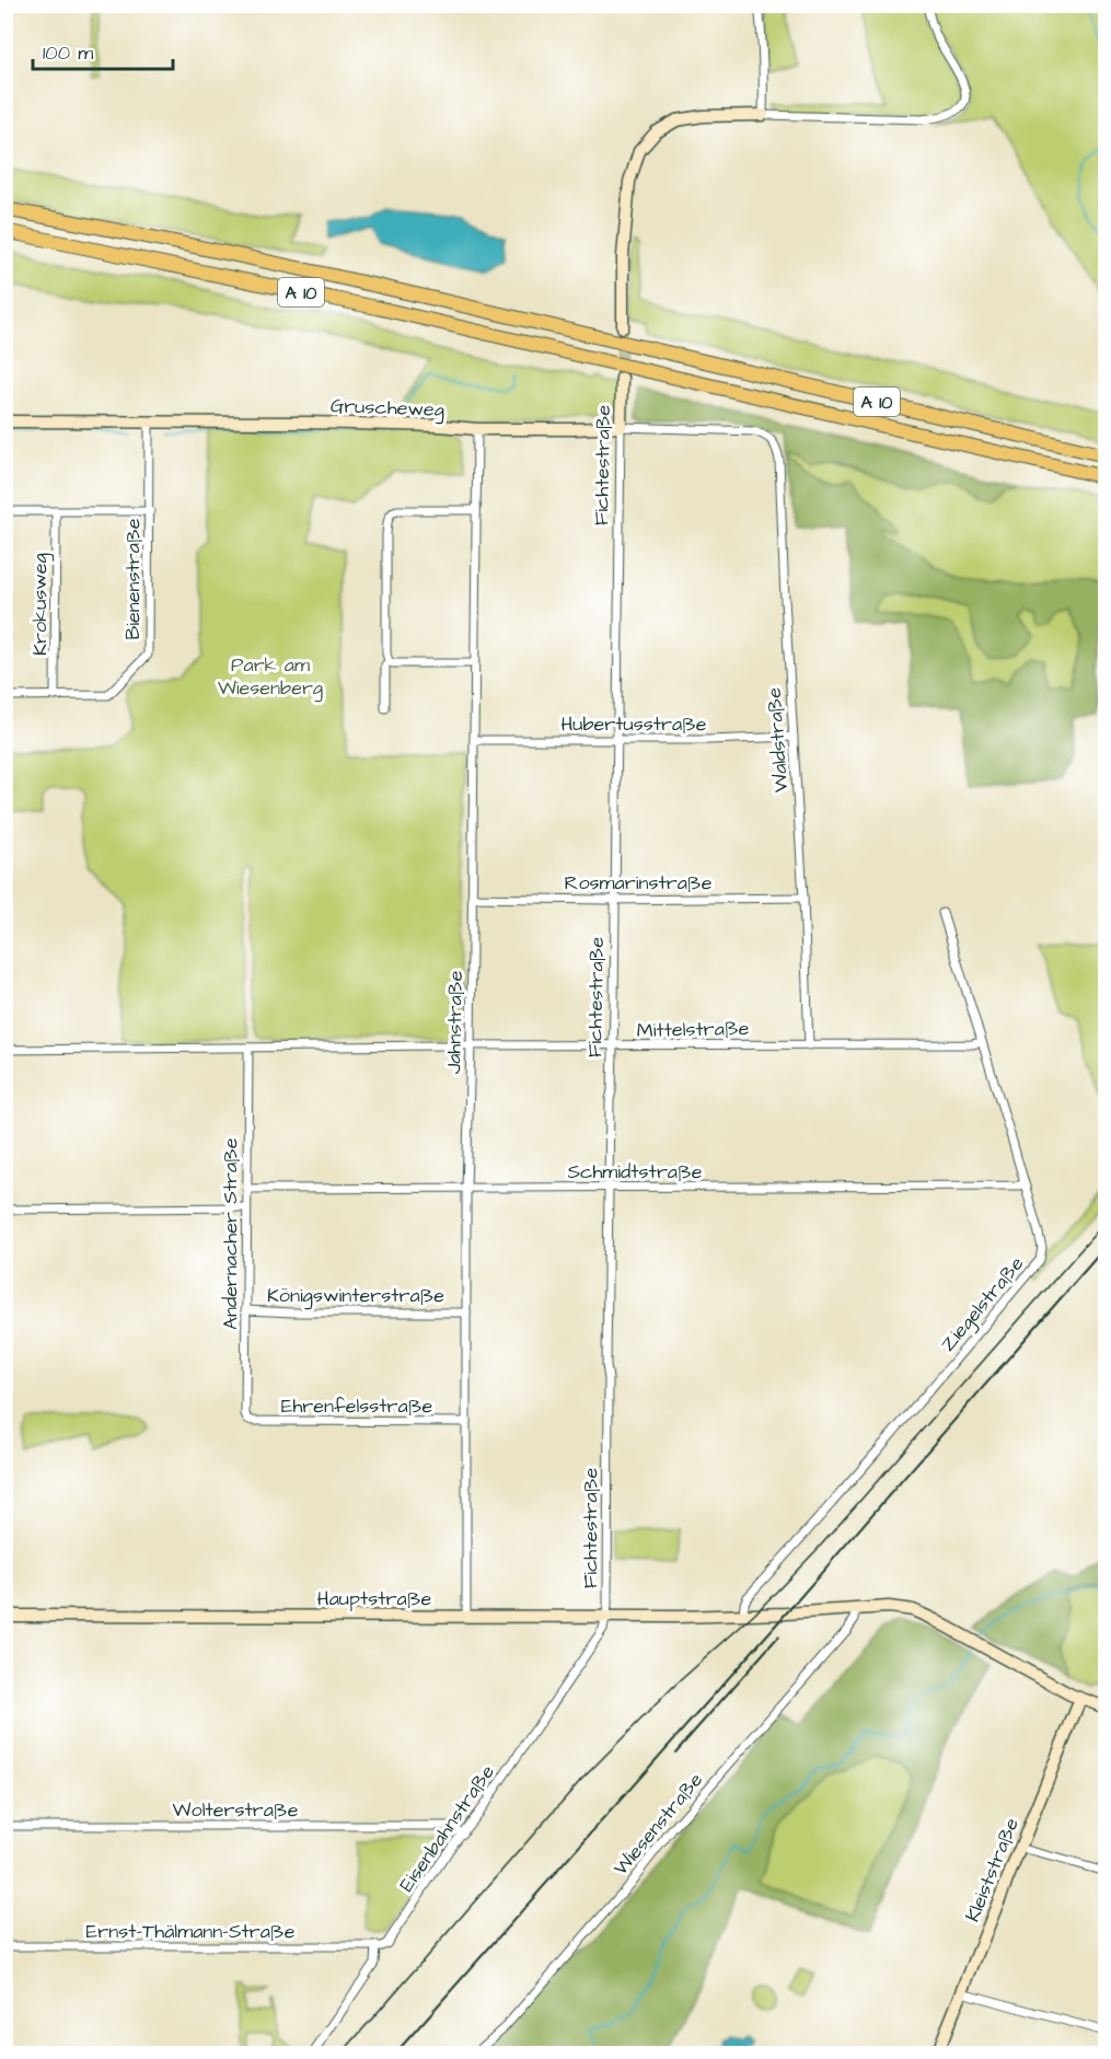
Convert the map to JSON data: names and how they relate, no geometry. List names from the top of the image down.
{
  "streets": {
    "highway": ["A 10"],
    "street": [
      "Gruscheweg",
      "Fichtestraße",
      "Bienenstraße",
      "Krokusweg",
      "Hubertusstraße",
      "Waldstraße",
      "Rosmarinstraße",
      "Jahnstraße",
      "Mittelstraße",
      "Schmidtstraße",
      "Andernacher Straße",
      "Königswinterstraße",
      "Ziegelstraße",
      "Ehrenfelsstraße",
      "Hauptstraße",
      "Wolterstraße",
      "Wiesenstraße",
      "Eisenbahnstraße",
      "Kleiststraße",
      "Ernst-Thälmann-Straße"
    ]
  },
  "crossings": [
    ["Gruscheweg", "Fichtestraße"],
    ["Gruscheweg", "Bienenstraße"],
    ["Gruscheweg", "Waldstraße"],
    ["Gruscheweg", "Jahnstraße"],
    ["Fichtestraße", "Hubertusstraße"],
    ["Fichtestraße", "Rosmarinstraße"],
    ["Fichtestraße", "Mittelstraße"],
    ["Fichtestraße", "Schmidtstraße"],
    ["Fichtestraße", "Hauptstraße"],
    ["Fichtestraße", "Eisenbahnstraße"],
    ["Bienenstraße", "Krokusweg"],
    ["Hubertusstraße", "Waldstraße"],
    ["Hubertusstraße", "Jahnstraße"],
    ["Waldstraße", "Rosmarinstraße"],
    ["Waldstraße", "Mittelstraße"],
    ["Rosmarinstraße", "Jahnstraße"],
    ["Jahnstraße", "Mittelstraße"],
    ["Jahnstraße", "Schmidtstraße"],
    ["Jahnstraße", "Königswinterstraße"],
    ["Jahnstraße", "Ehrenfelsstraße"],
    ["Jahnstraße", "Hauptstraße"],
    ["Mittelstraße", "Andernacher Straße"],
    ["Mittelstraße", "Ziegelstraße"],
    ["Schmidtstraße", "Andernacher Straße"],
    ["Schmidtstraße", "Ziegelstraße"],
    ["Andernacher Straße", "Königswinterstraße"],
    ["Andernacher Straße", "Ehrenfelsstraße"],
    ["Ziegelstraße", "Hauptstraße"],
    ["Hauptstraße", "Wiesenstraße"],
    ["Hauptstraße", "Eisenbahnstraße"],
    ["Hauptstraße", "Kleiststraße"],
    ["Wolterstraße", "Eisenbahnstraße"],
    ["Eisenbahnstraße", "Ernst-Thälmann-Straße"]
  ],
  "parks": ["Park am Wiesenberg"],
  "scale_bar": "100 m"
}
